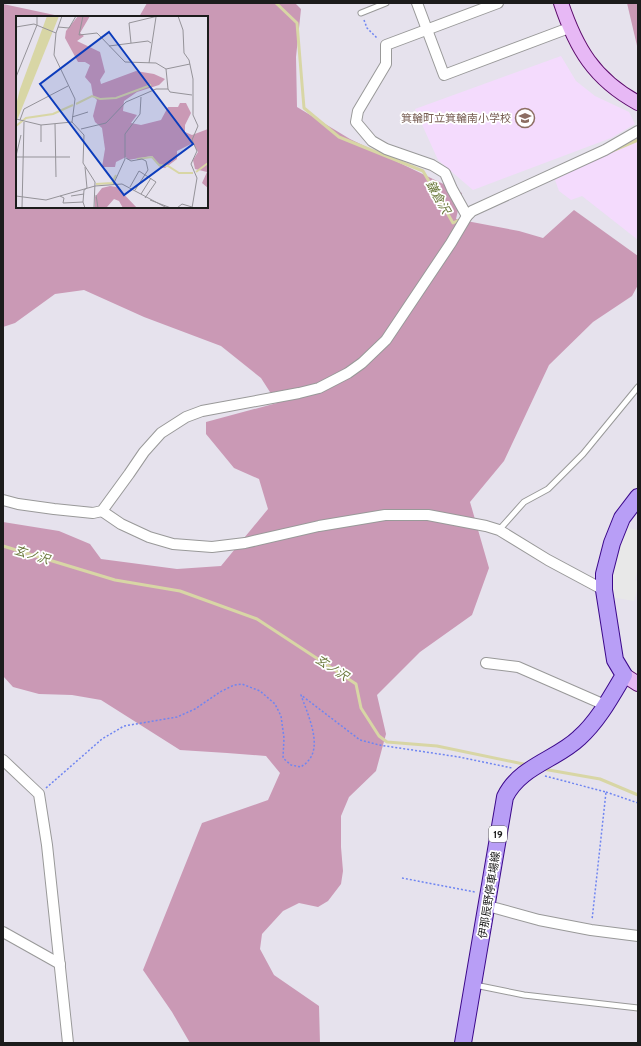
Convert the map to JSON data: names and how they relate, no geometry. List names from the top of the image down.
{
  "streets": {
    "main road": ["19", "伊那辰野停車場線"]
  },
  "water": ["鎌倉沢", "玄ノ沢"],
  "places": {
    "school or university": ["箕輪町立箕輪南小学校"]
  }
}
